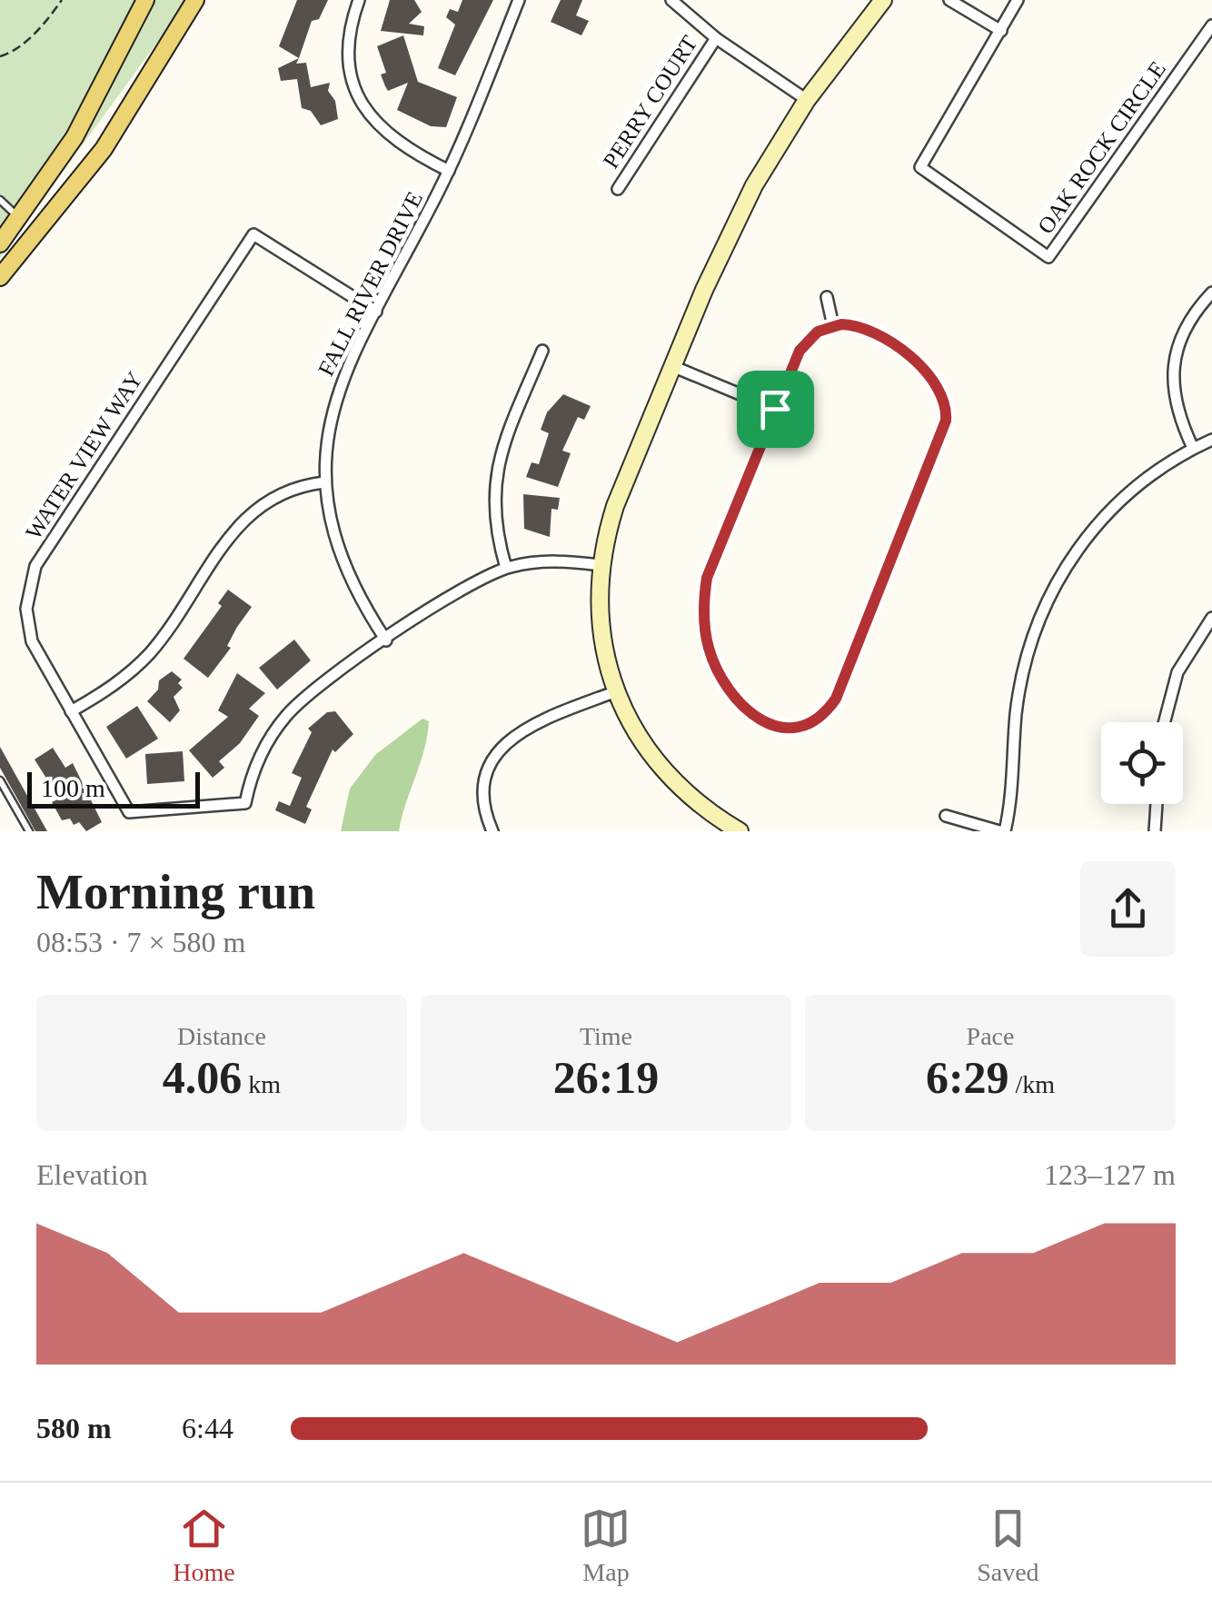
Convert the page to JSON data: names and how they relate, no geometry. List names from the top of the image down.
{
  "streets": {
    "street": [
      "PERRY COURT",
      "OAK ROCK CIRCLE",
      "FALL RIVER DRIVE",
      "WATER VIEW WAY"
    ]
  },
  "crossings": [
    ["FALL RIVER DRIVE", "WATER VIEW WAY"]
  ],
  "scale_bar": "100 m",
  "page": {
    "scale": "100 m",
    "heading": ["Morning run", "08:53 · 7 × 580 m"],
    "stats": [
      ["Distance", "4.06 km"],
      ["Time", "26:19"],
      ["Pace", "6:29 /km"]
    ],
    "chart": ["Elevation", "123–127 m"],
    "list": [
      {
        "name": "580 m",
        "note": "6:44"
      }
    ],
    "tabs": ["Home", "Map", "Saved"]
  }
}
